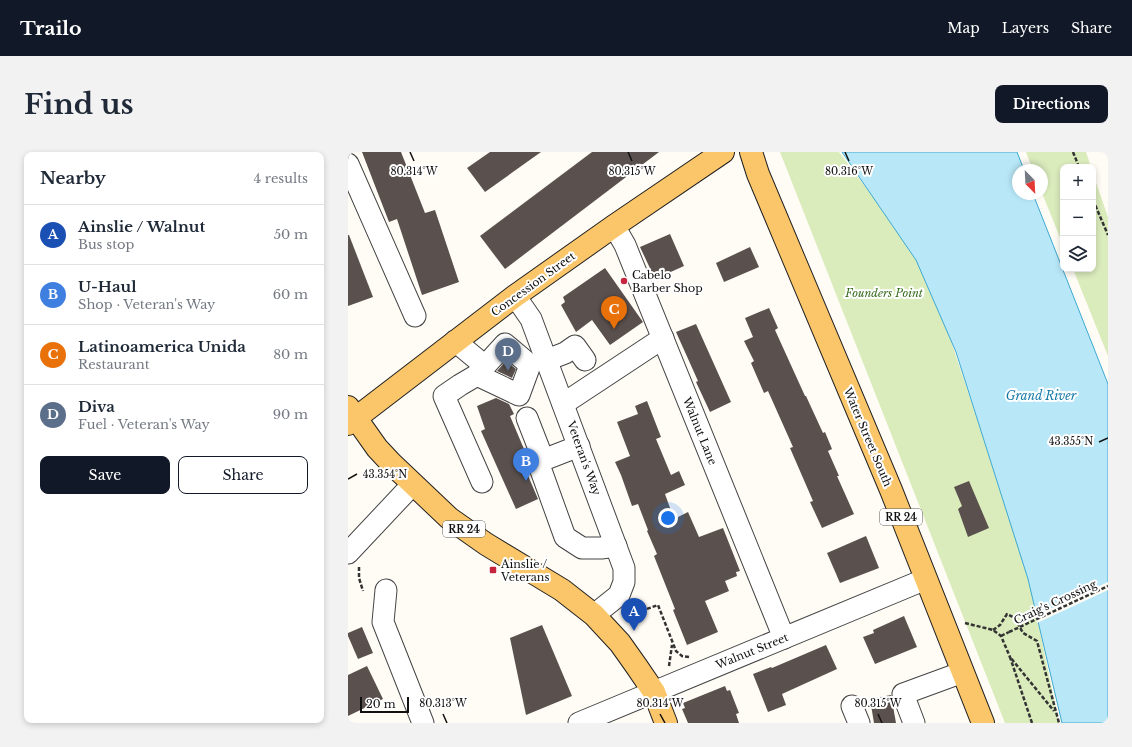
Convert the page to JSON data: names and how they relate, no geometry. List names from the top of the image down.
{
  "streets": {
    "main road": ["Concession Street", "Water Street South", "RR 24"],
    "street": ["Walnut Lane", "Veteran's Way", "Walnut Street"],
    "path": ["Craig's Crossing"]
  },
  "crossings": [
    ["Concession Street", "Walnut Lane"],
    ["Concession Street", "Veteran's Way"],
    ["Concession Street", "RR 24"],
    ["Walnut Lane", "Walnut Street"],
    ["Water Street South", "Walnut Street"],
    ["Veteran's Way", "RR 24"],
    ["RR 24", "Walnut Street"]
  ],
  "water": ["Grand River"],
  "parks": ["Founders Point"],
  "places": {
    "other": ["Cabelo Barber Shop"],
    "transit": ["Ainslie / Veterans"]
  },
  "scale_bar": "20 m",
  "north": "bottom right",
  "page": {
    "header": "Trailo",
    "nav": ["Map", "Layers", "Share"],
    "buttons": [
      "Directions",
      ["Save", "Share"]
    ],
    "title": "Find us",
    "heading": ["Nearby", "4 results"],
    "map_buttons": ["+", "−"],
    "list": [
      {
        "mark": "A",
        "name": "Ainslie / Walnut",
        "note": "Bus stop",
        "value": "50 m"
      },
      {
        "mark": "B",
        "name": "U-Haul",
        "note": "Shop · Veteran's Way",
        "value": "60 m"
      },
      {
        "mark": "C",
        "name": "Latinoamerica Unida",
        "note": "Restaurant",
        "value": "80 m"
      },
      {
        "mark": "D",
        "name": "Diva",
        "note": "Fuel · Veteran's Way",
        "value": "90 m"
      }
    ],
    "pins": [
      "C",
      "D",
      "B",
      "A"
    ],
    "scale": "20 m"
  },
  "coordinates": [
    "80.314°W",
    "80.315°W",
    "80.316°W",
    "43.355°N",
    "43.354°N",
    "80.313°W"
  ]
}
